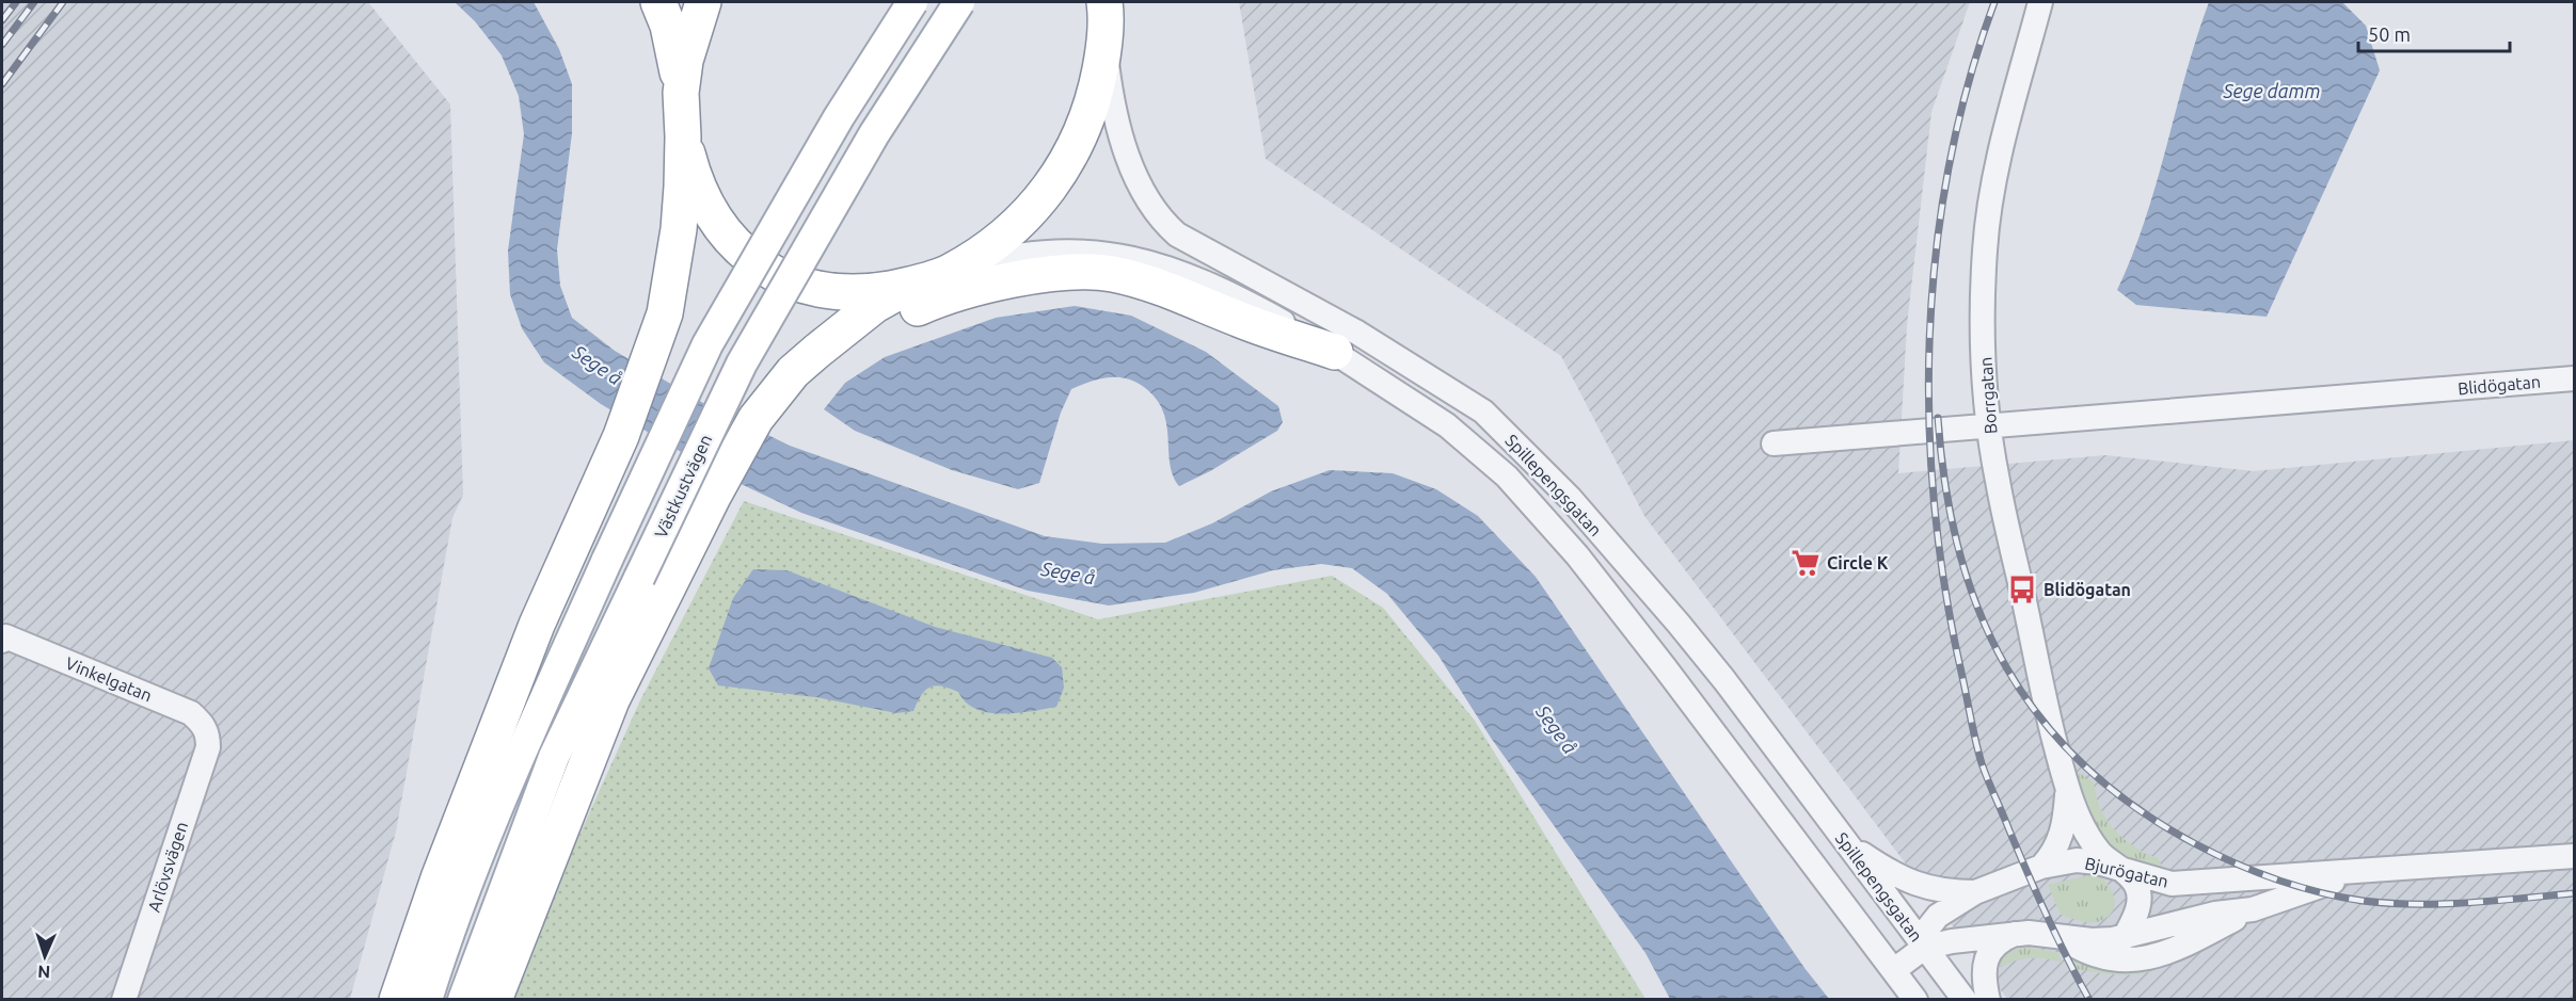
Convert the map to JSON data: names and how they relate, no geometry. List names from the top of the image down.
{
  "streets": {
    "main road": ["Västkustvägen"],
    "street": [
      "Blidögatan",
      "Borrgatan",
      "Spillepengsgatan",
      "Vinkelgatan",
      "Arlövsvägen",
      "Bjurögatan"
    ]
  },
  "crossings": [
    ["Blidögatan", "Borrgatan"],
    ["Borrgatan", "Bjurögatan"],
    ["Spillepengsgatan", "Bjurögatan"],
    ["Vinkelgatan", "Arlövsvägen"]
  ],
  "water": ["Sege damm", "Sege å"],
  "places": {
    "supermarket": ["Circle K"],
    "bus stop": ["Blidögatan"]
  },
  "scale_bar": "50 m",
  "north": "bottom"
}
